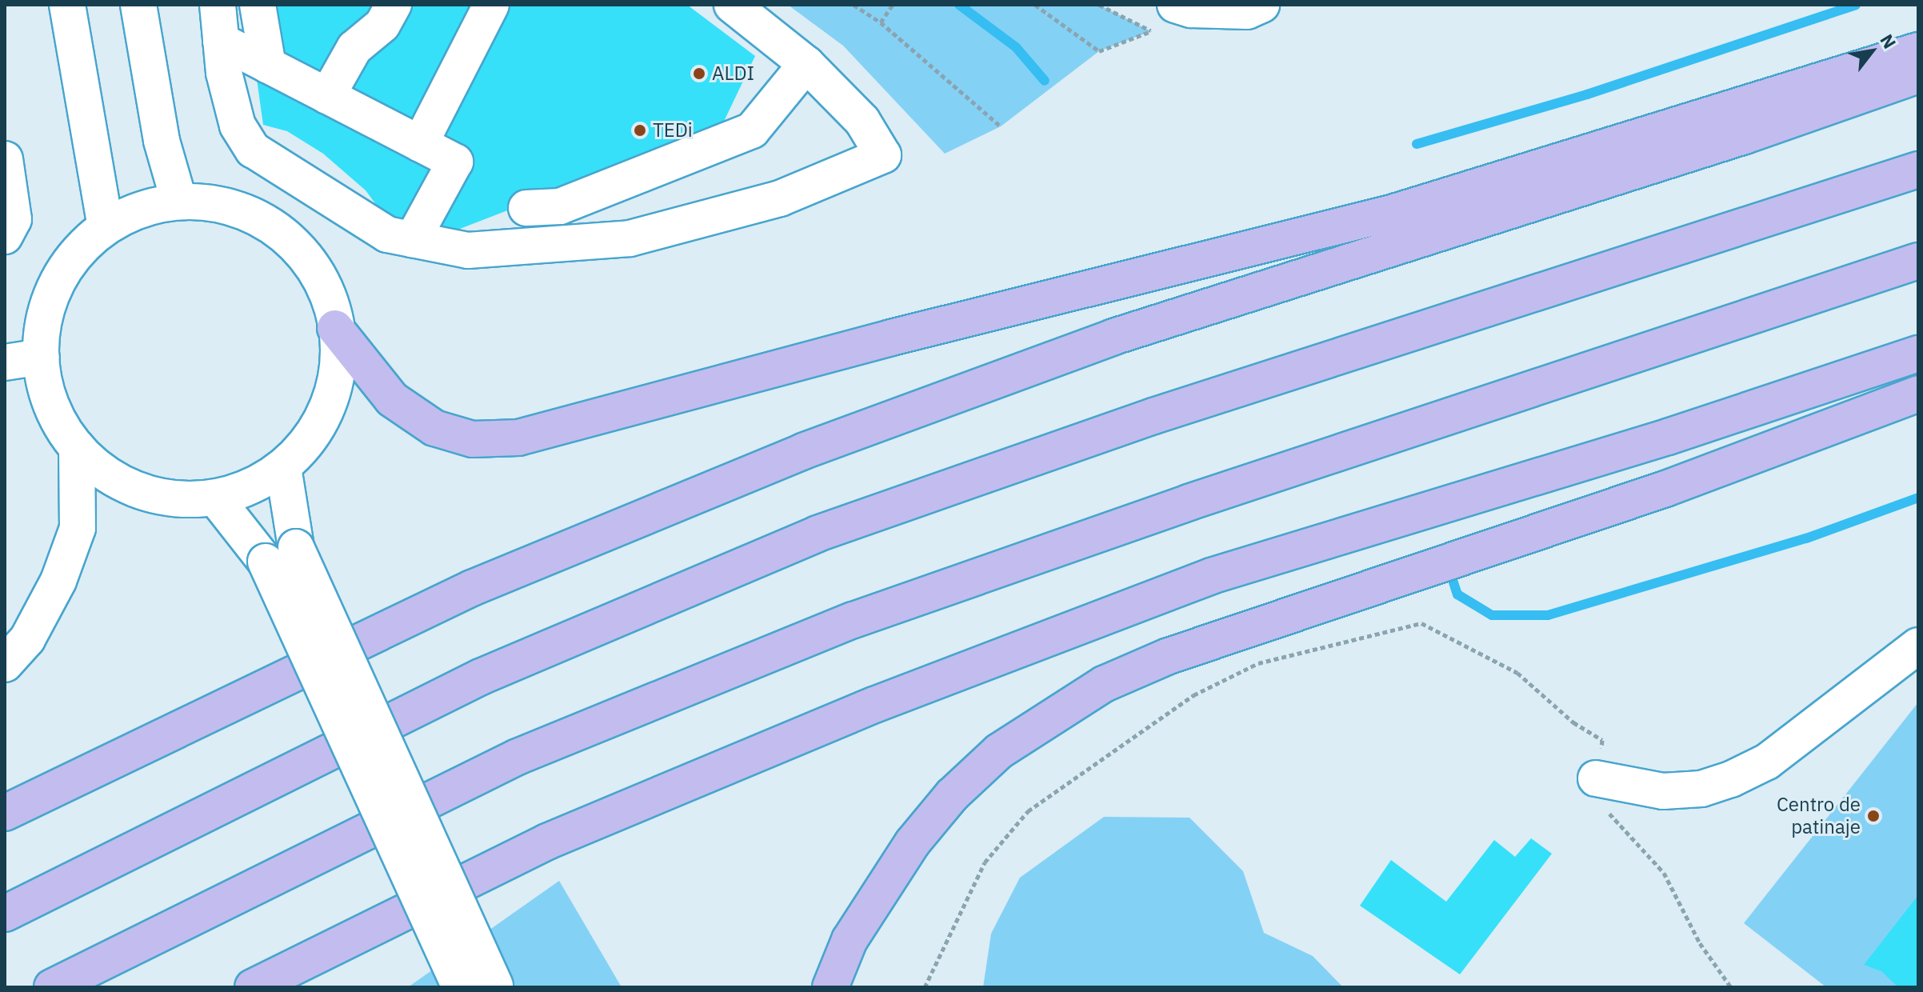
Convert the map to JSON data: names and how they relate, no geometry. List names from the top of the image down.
{
  "places": ["ALDI", "TEDi", "Centro de patinaje"],
  "north": "top right"
}
